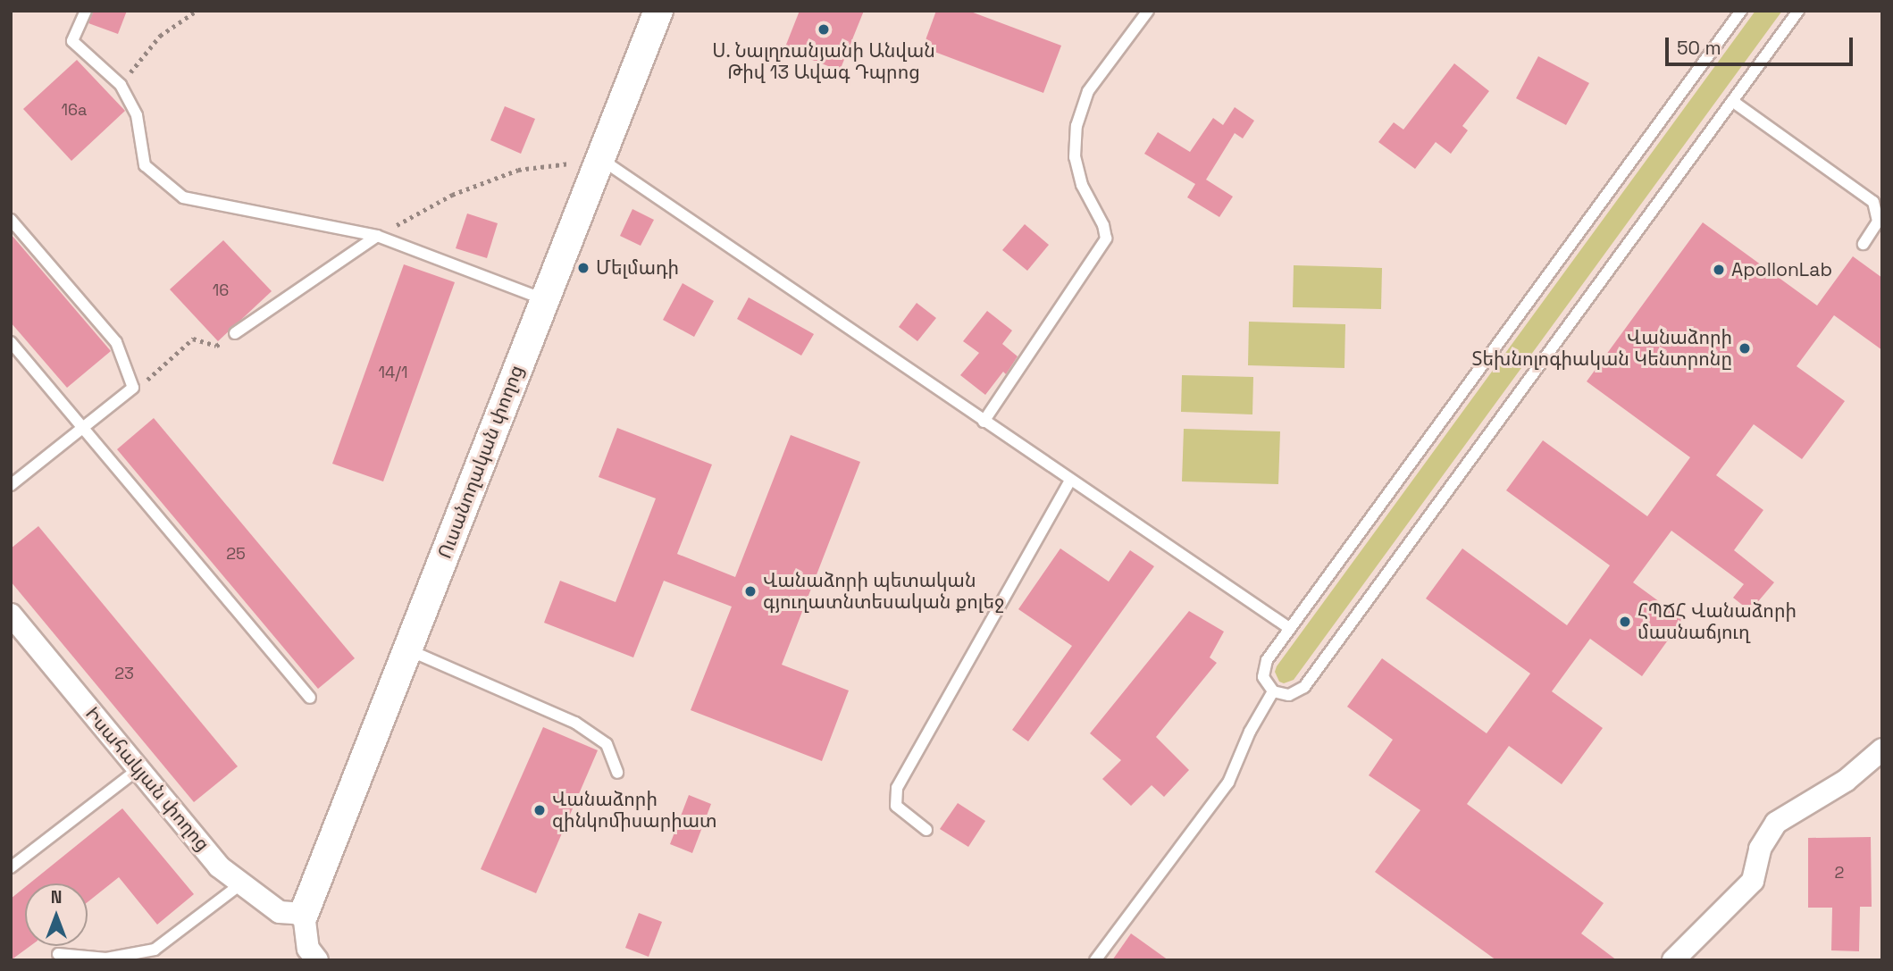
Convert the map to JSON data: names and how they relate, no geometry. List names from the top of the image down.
{
  "streets": {
    "street": ["Ուսանողական փողոց", "Իսահակյան փողոց"]
  },
  "crossings": [
    ["Ուսանողական փողոց", "Իսահակյան փողոց"]
  ],
  "places": [
    "Ս. Նալղռանյանի Անվան Թիվ 13 Ավագ Դպրոց",
    "Մելմադի",
    "ApollonLab",
    "Վանաձորի Տեխնոլոգիական Կենտրոնը",
    "Վանաձորի պետական գյուղատնտեսական քոլեջ",
    "ՀՊՃՀ Վանաձորի մասնաճյուղ",
    "Վանաձորի զինկոմիսարիատ"
  ],
  "house_numbers": [
    "16a",
    "16",
    "14/1",
    "25",
    "23",
    "2"
  ],
  "scale_bar": "50 m",
  "north": "top"
}
